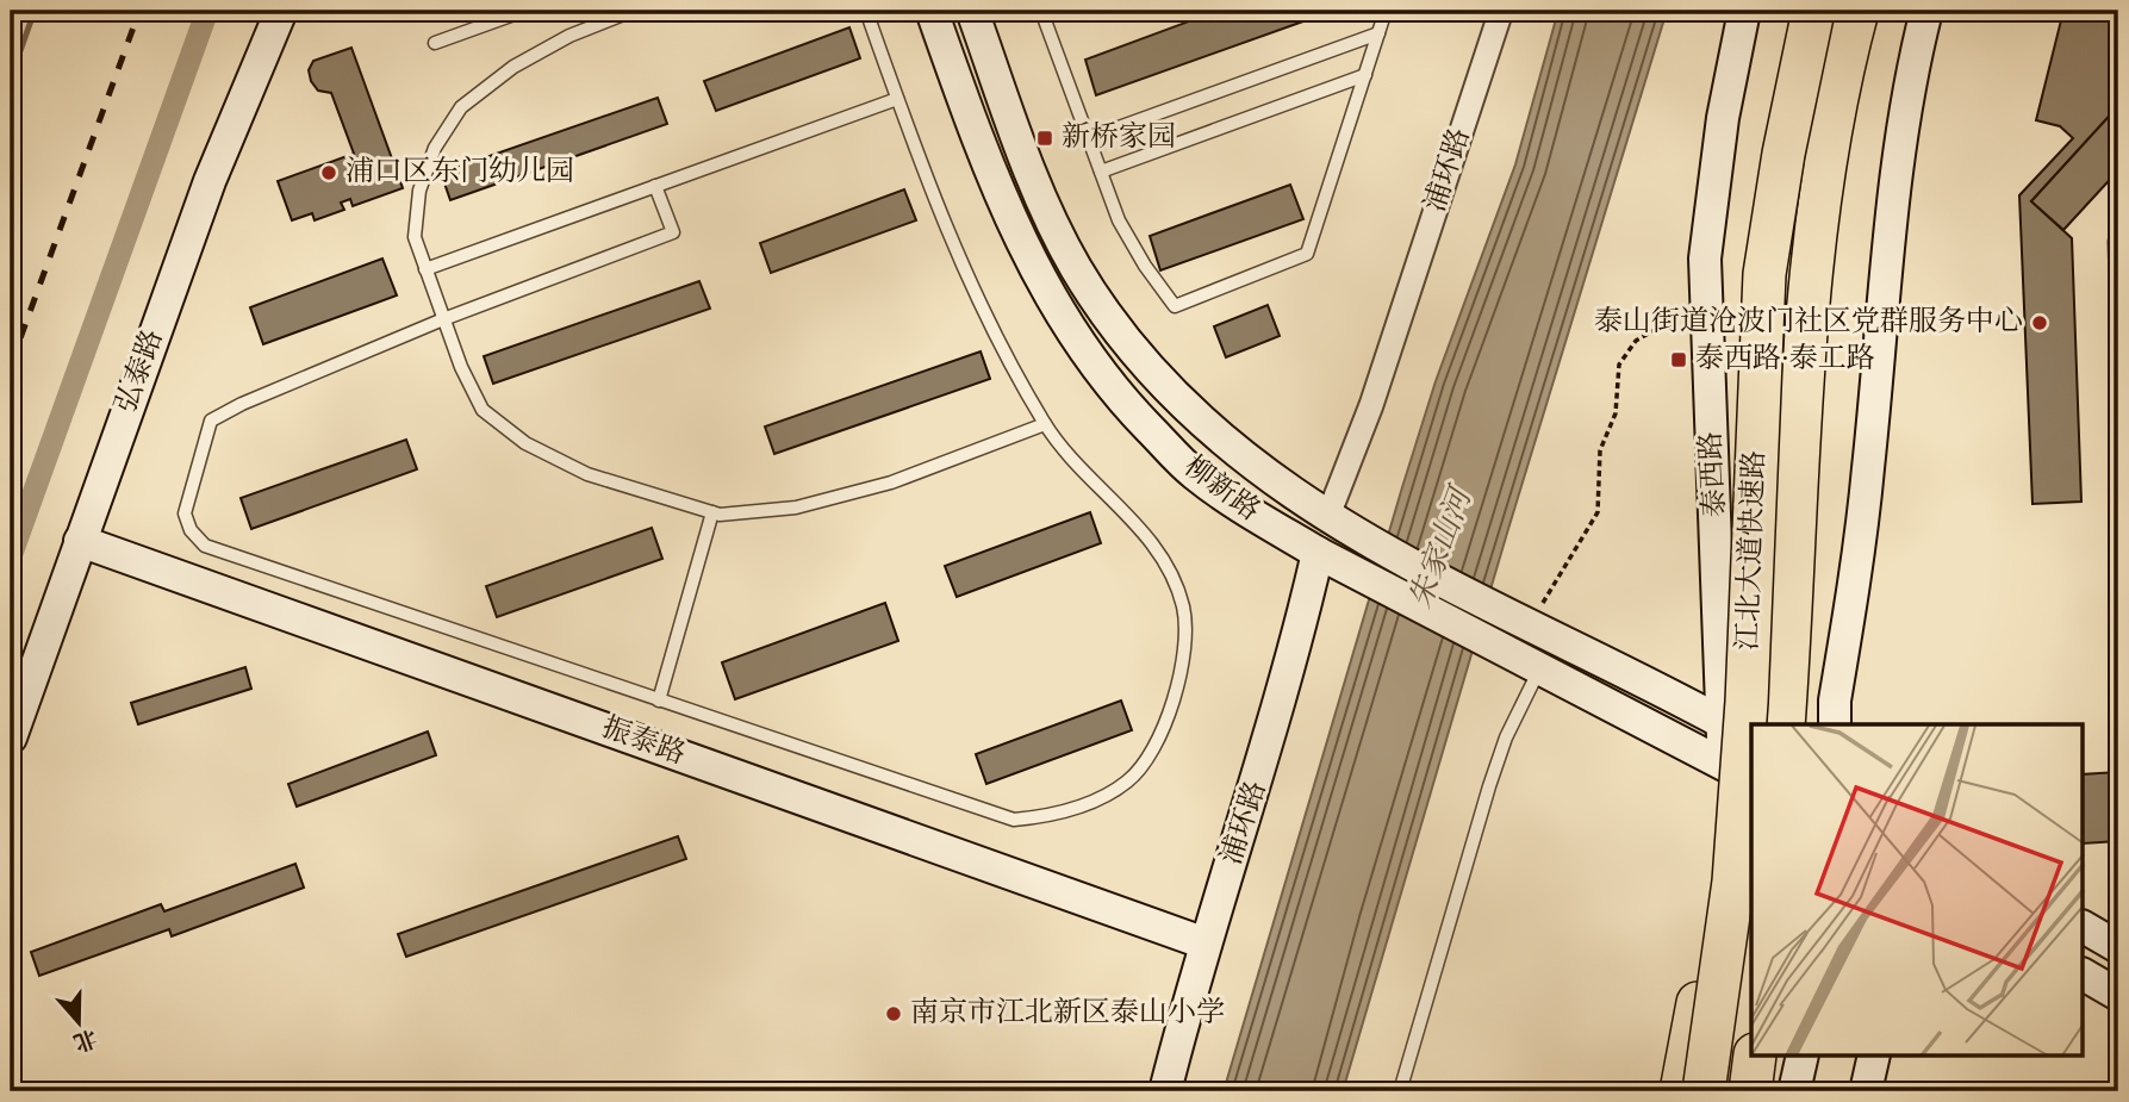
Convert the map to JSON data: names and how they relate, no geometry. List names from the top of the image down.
{
  "streets": {
    "highway": ["江北大道快速路"],
    "main road": [
      "浦环路",
      "弘泰路",
      "泰西路",
      "柳新路",
      "振泰路"
    ]
  },
  "crossings": [
    ["浦环路", "柳新路"],
    ["浦环路", "振泰路"],
    ["弘泰路", "振泰路"],
    ["泰西路", "柳新路"]
  ],
  "water": ["朱家山河"],
  "places": {
    "transit": ["新桥家园", "泰西路·泰工路"],
    "other": ["浦口区东门幼儿园", "泰山街道沧波门社区党群服务中心", "南京市江北新区泰山小学"]
  },
  "north": "bottom"
}
